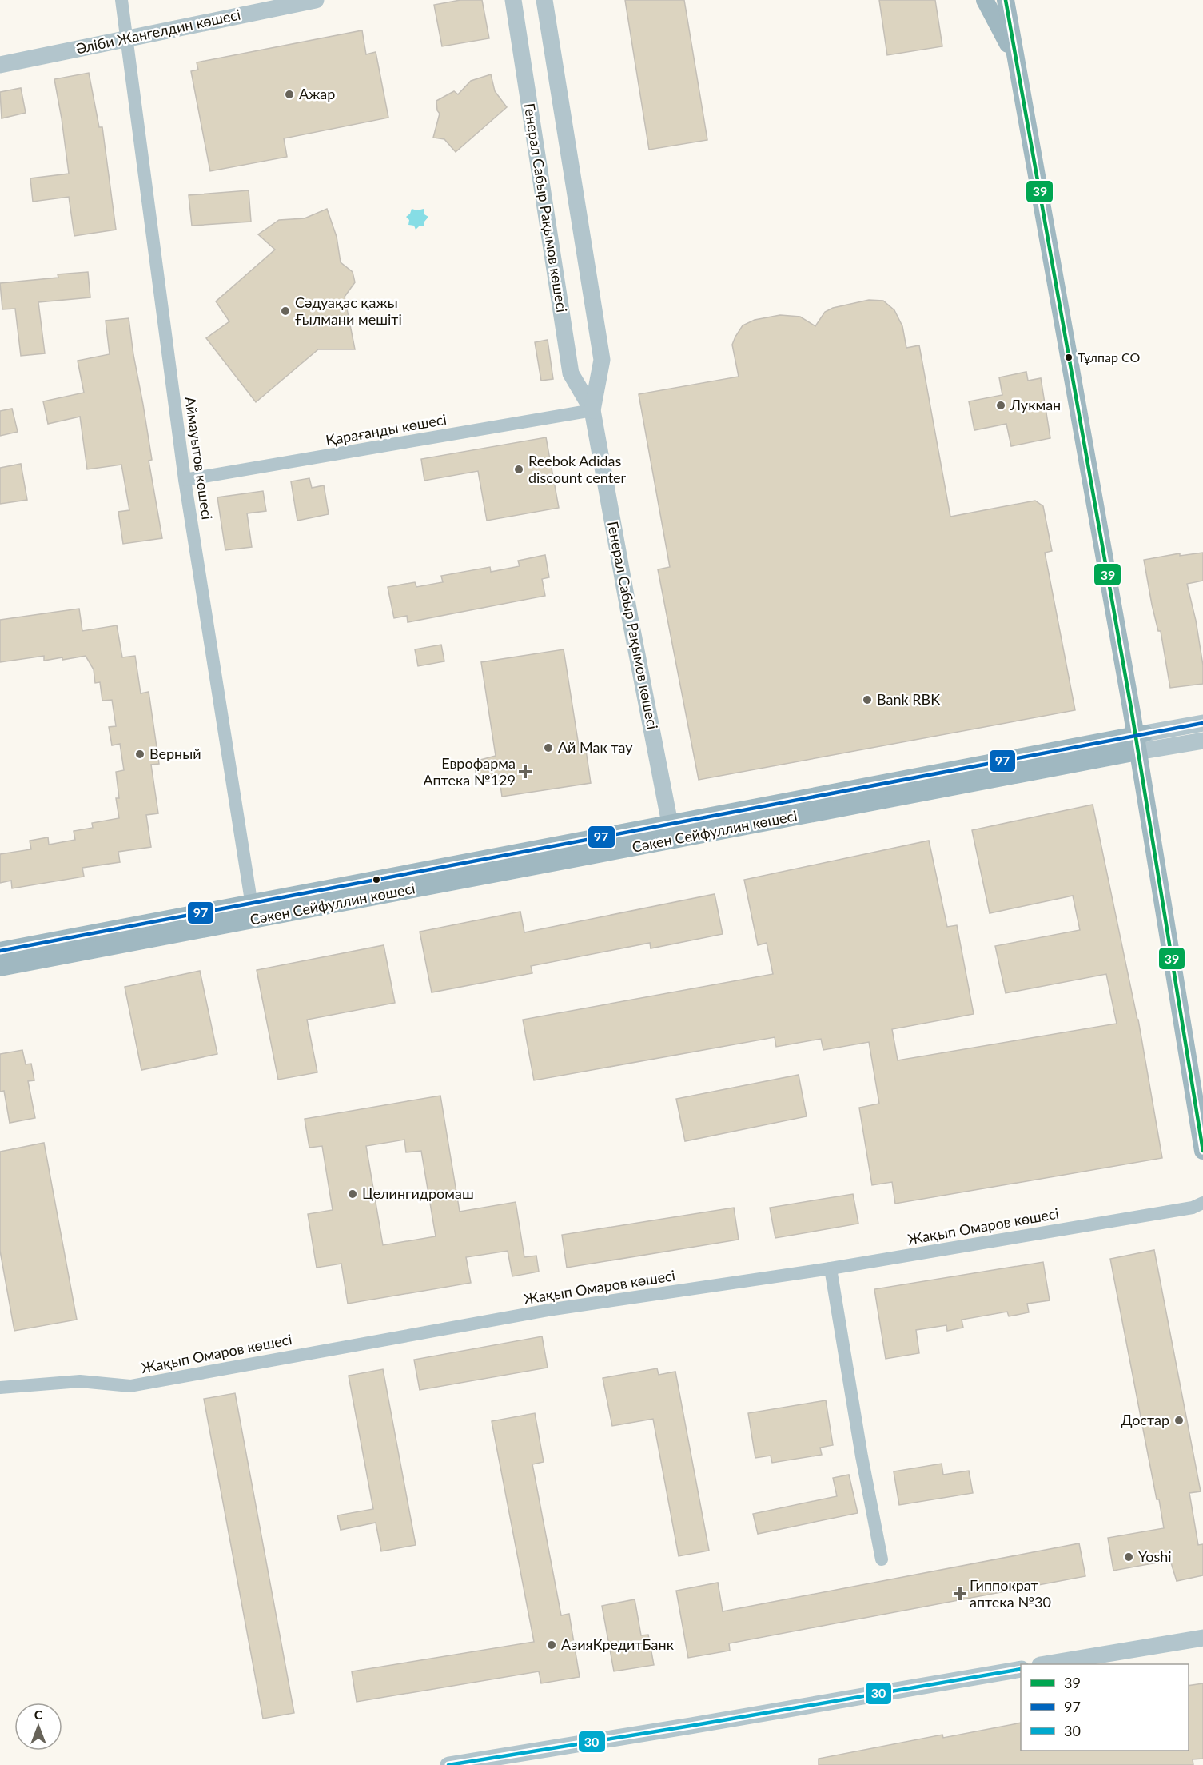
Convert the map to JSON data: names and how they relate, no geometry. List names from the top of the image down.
{
  "streets": {
    "main road": ["Сәкен Сейфуллин көшесі"],
    "street": [
      "Әліби Жангелдин көшесі",
      "Генерал Сабыр Рақымов көшесі",
      "Қарағанды көшесі",
      "Аймауытов көшесі",
      "Жақып Омаров көшесі"
    ]
  },
  "crossings": [
    ["Әліби Жангелдин көшесі", "Аймауытов көшесі"],
    ["Генерал Сабыр Рақымов көшесі", "Қарағанды көшесі"],
    ["Генерал Сабыр Рақымов көшесі", "Сәкен Сейфуллин көшесі"],
    ["Қарағанды көшесі", "Аймауытов көшесі"],
    ["Аймауытов көшесі", "Сәкен Сейфуллин көшесі"]
  ],
  "places": {
    "other": [
      "Ажар",
      "Сәдуақас қажы Ғылмани мешіті",
      "Тұлпар СО",
      "Лукман",
      "Reebok Adidas discount center",
      "Bank RBK",
      "Ай Мак тау",
      "Верный",
      "Целингидромаш",
      "Достар",
      "Yoshi",
      "АзияКредитБанк"
    ],
    "health": ["Еврофарма Аптека №129", "Гиппократ аптека №30"]
  },
  "lines": ["transit line 39", "transit line 97", "transit line 30"],
  "legend": ["39", "97", "30"],
  "north": "top"
}
